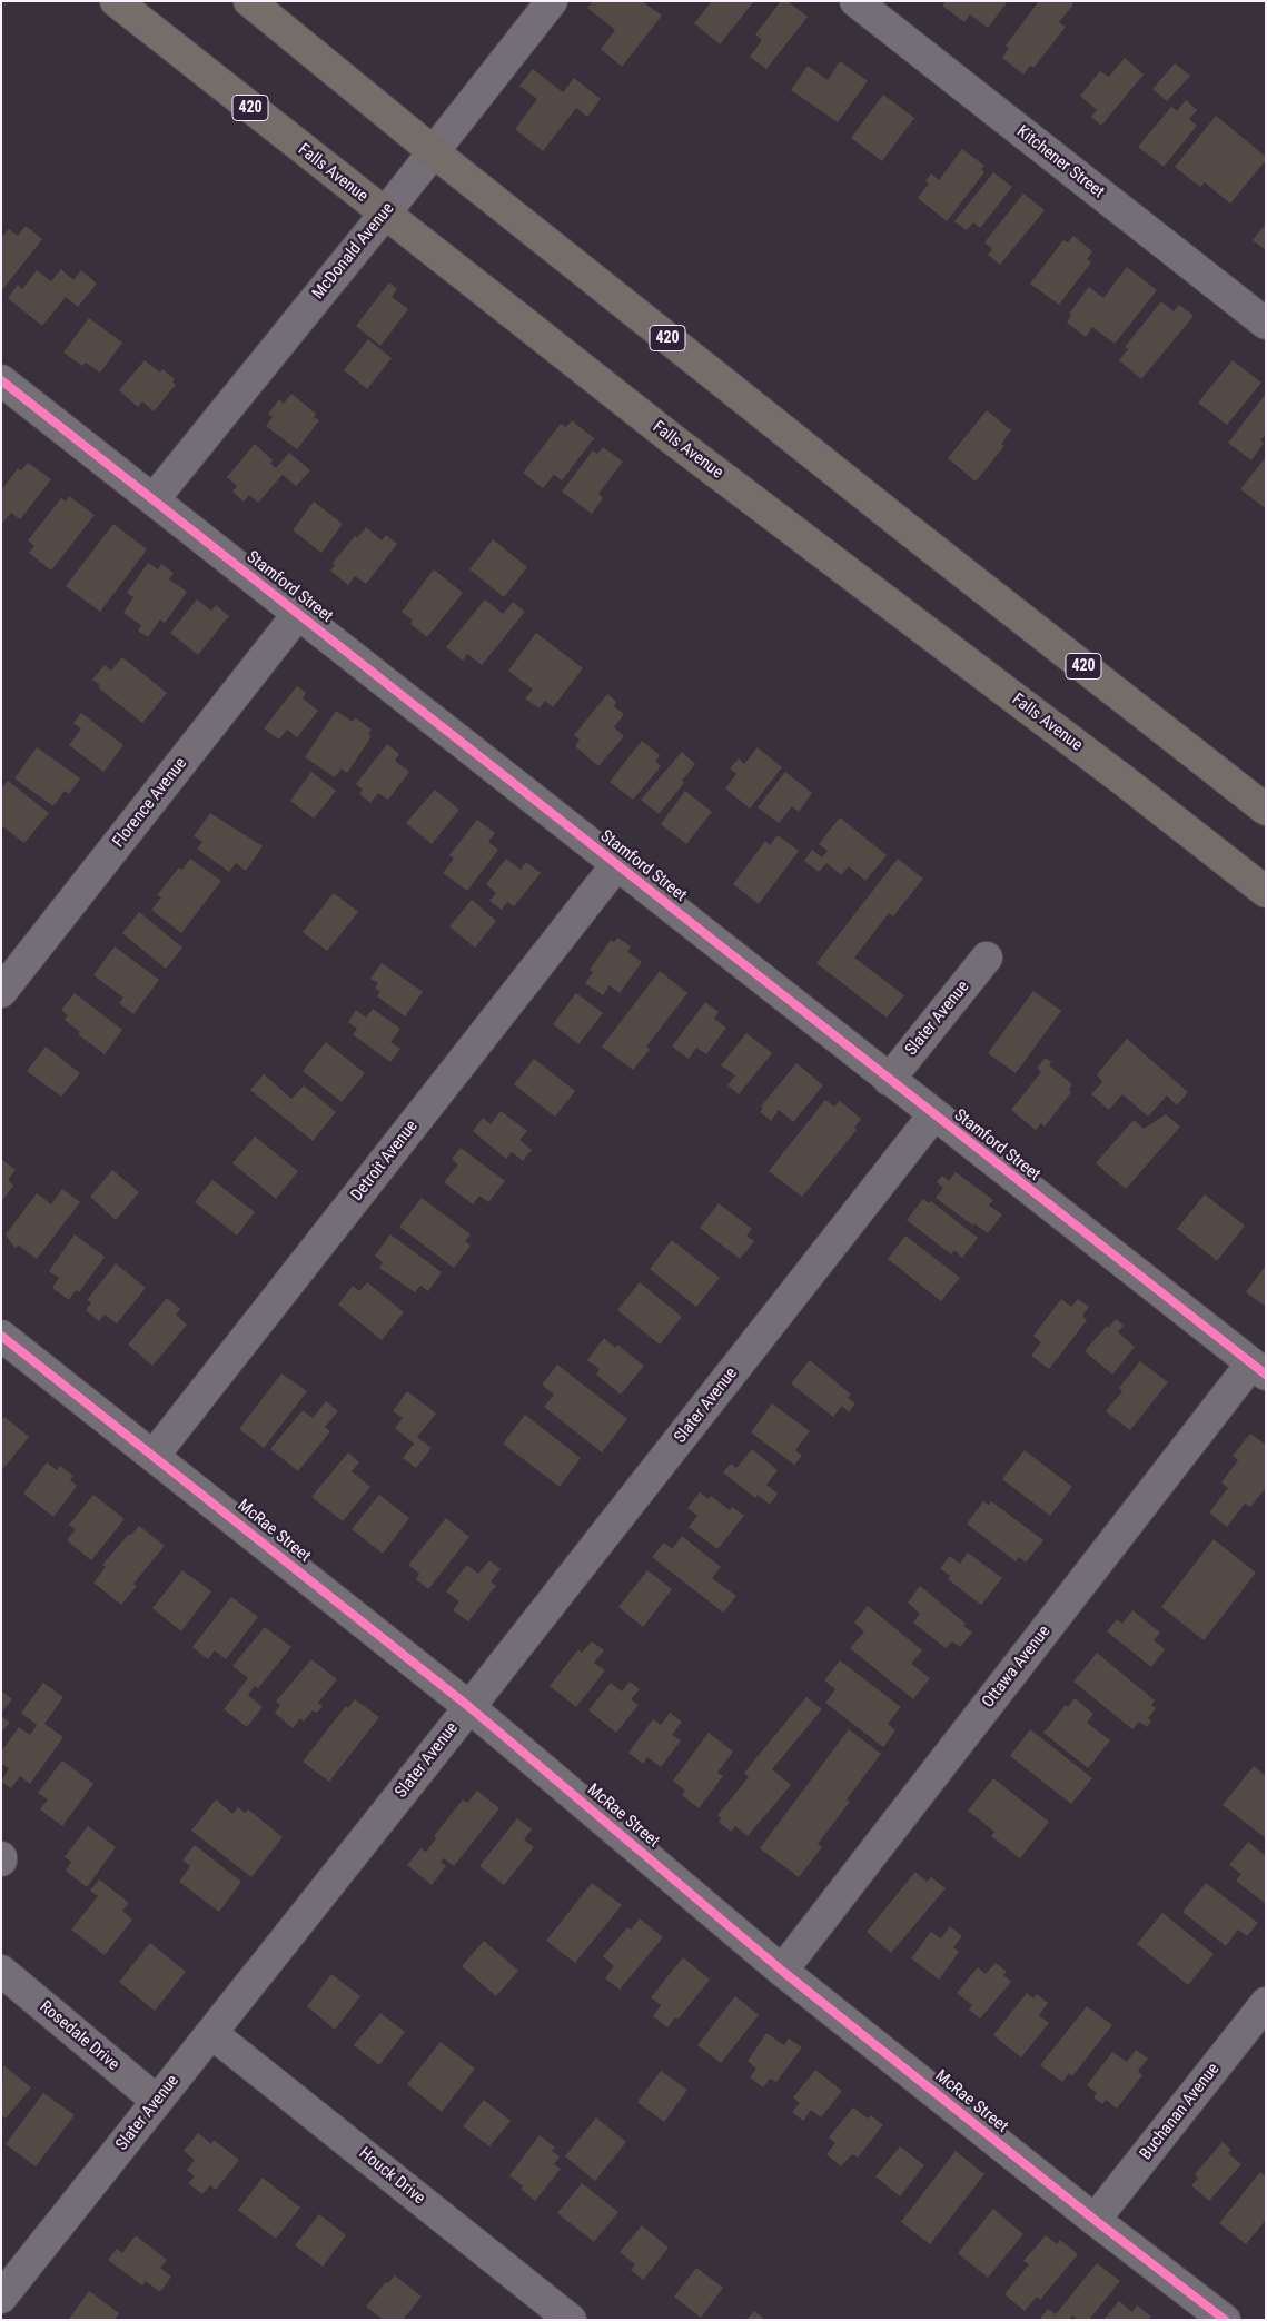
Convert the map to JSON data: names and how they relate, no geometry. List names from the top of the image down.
{
  "streets": {
    "highway": ["420", "Falls Avenue"],
    "street": [
      "Kitchener Street",
      "McDonald Avenue",
      "Stamford Street",
      "Florence Avenue",
      "Slater Avenue",
      "Detroit Avenue",
      "McRae Street",
      "Ottawa Avenue",
      "Rosedale Drive",
      "Buchanan Avenue",
      "Houck Drive"
    ]
  },
  "crossings": [
    ["420", "McDonald Avenue"],
    ["Falls Avenue", "McDonald Avenue"],
    ["McDonald Avenue", "Stamford Street"],
    ["Stamford Street", "Florence Avenue"],
    ["Stamford Street", "Slater Avenue"],
    ["Stamford Street", "Detroit Avenue"],
    ["Stamford Street", "Ottawa Avenue"],
    ["Slater Avenue", "McRae Street"],
    ["Slater Avenue", "Rosedale Drive"],
    ["Slater Avenue", "Houck Drive"],
    ["Detroit Avenue", "McRae Street"],
    ["McRae Street", "Ottawa Avenue"],
    ["McRae Street", "Buchanan Avenue"]
  ]
}
